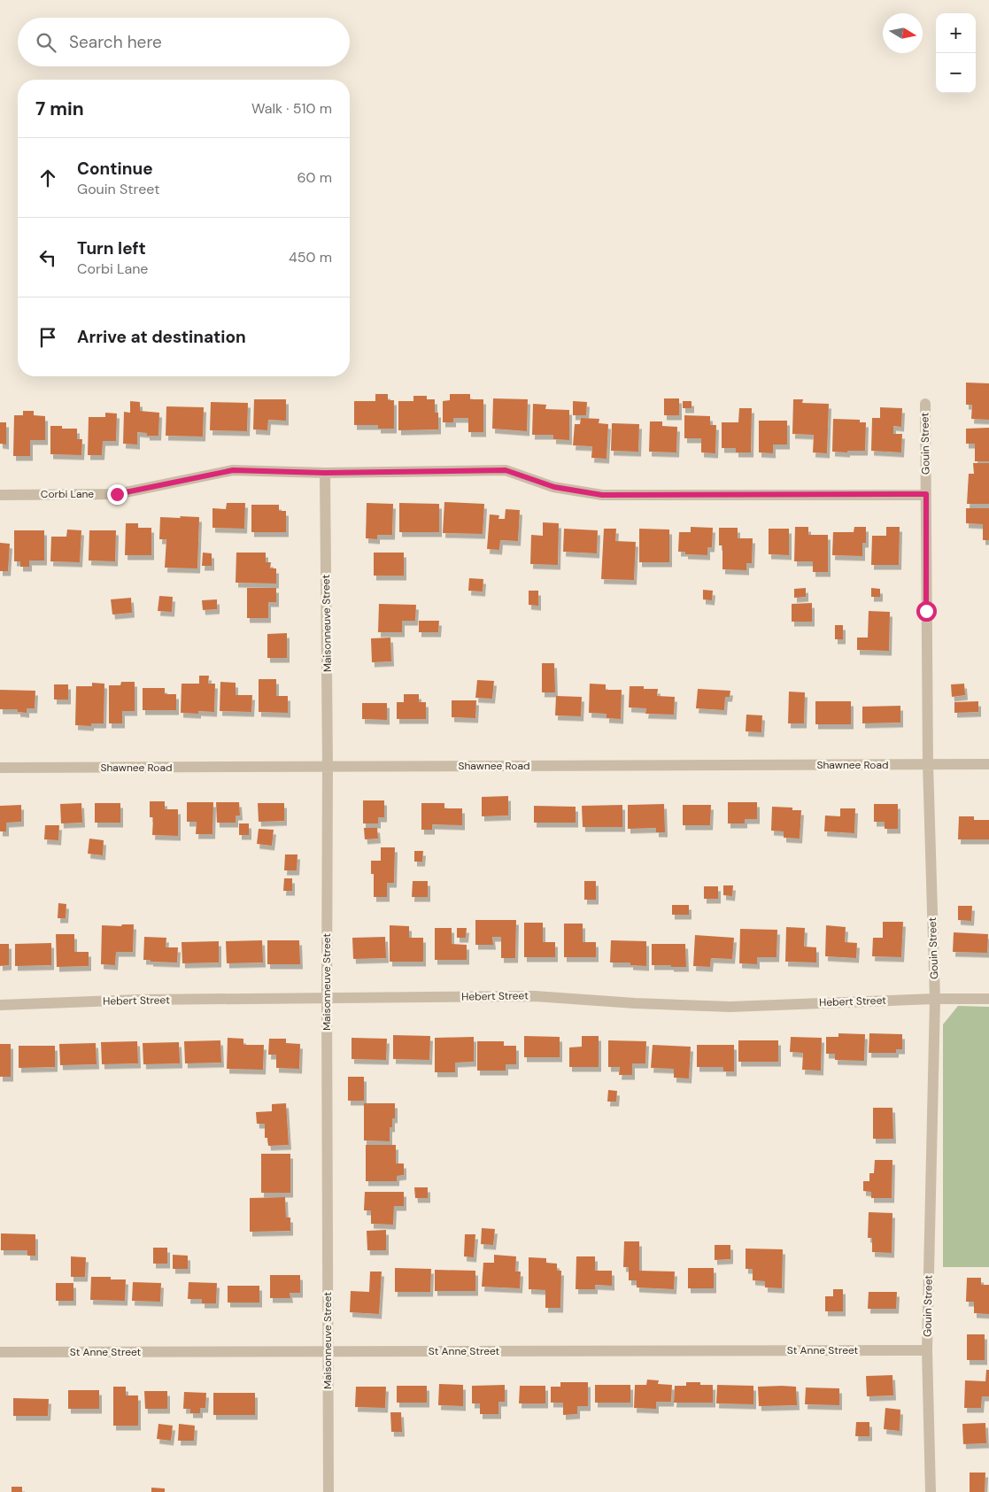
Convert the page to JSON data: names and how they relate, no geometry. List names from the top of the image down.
{
  "streets": {
    "street": [
      "Gouin Street",
      "Corbi Lane",
      "Maisonneuve Street",
      "Shawnee Road",
      "Hebert Street",
      "St Anne Street"
    ]
  },
  "crossings": [
    ["Gouin Street", "Corbi Lane"],
    ["Gouin Street", "Shawnee Road"],
    ["Gouin Street", "Hebert Street"],
    ["Gouin Street", "St Anne Street"],
    ["Corbi Lane", "Maisonneuve Street"],
    ["Maisonneuve Street", "Shawnee Road"],
    ["Maisonneuve Street", "Hebert Street"],
    ["Maisonneuve Street", "St Anne Street"]
  ],
  "north": "right",
  "page": {
    "map_buttons": ["+", "−"],
    "search": "Search here",
    "heading": ["7 min", "Walk · 510 m"],
    "list": [
      ["Continue", "Gouin Street", "60 m"],
      ["Turn left", "Corbi Lane", "450 m"],
      "Arrive at destination"
    ]
  }
}
